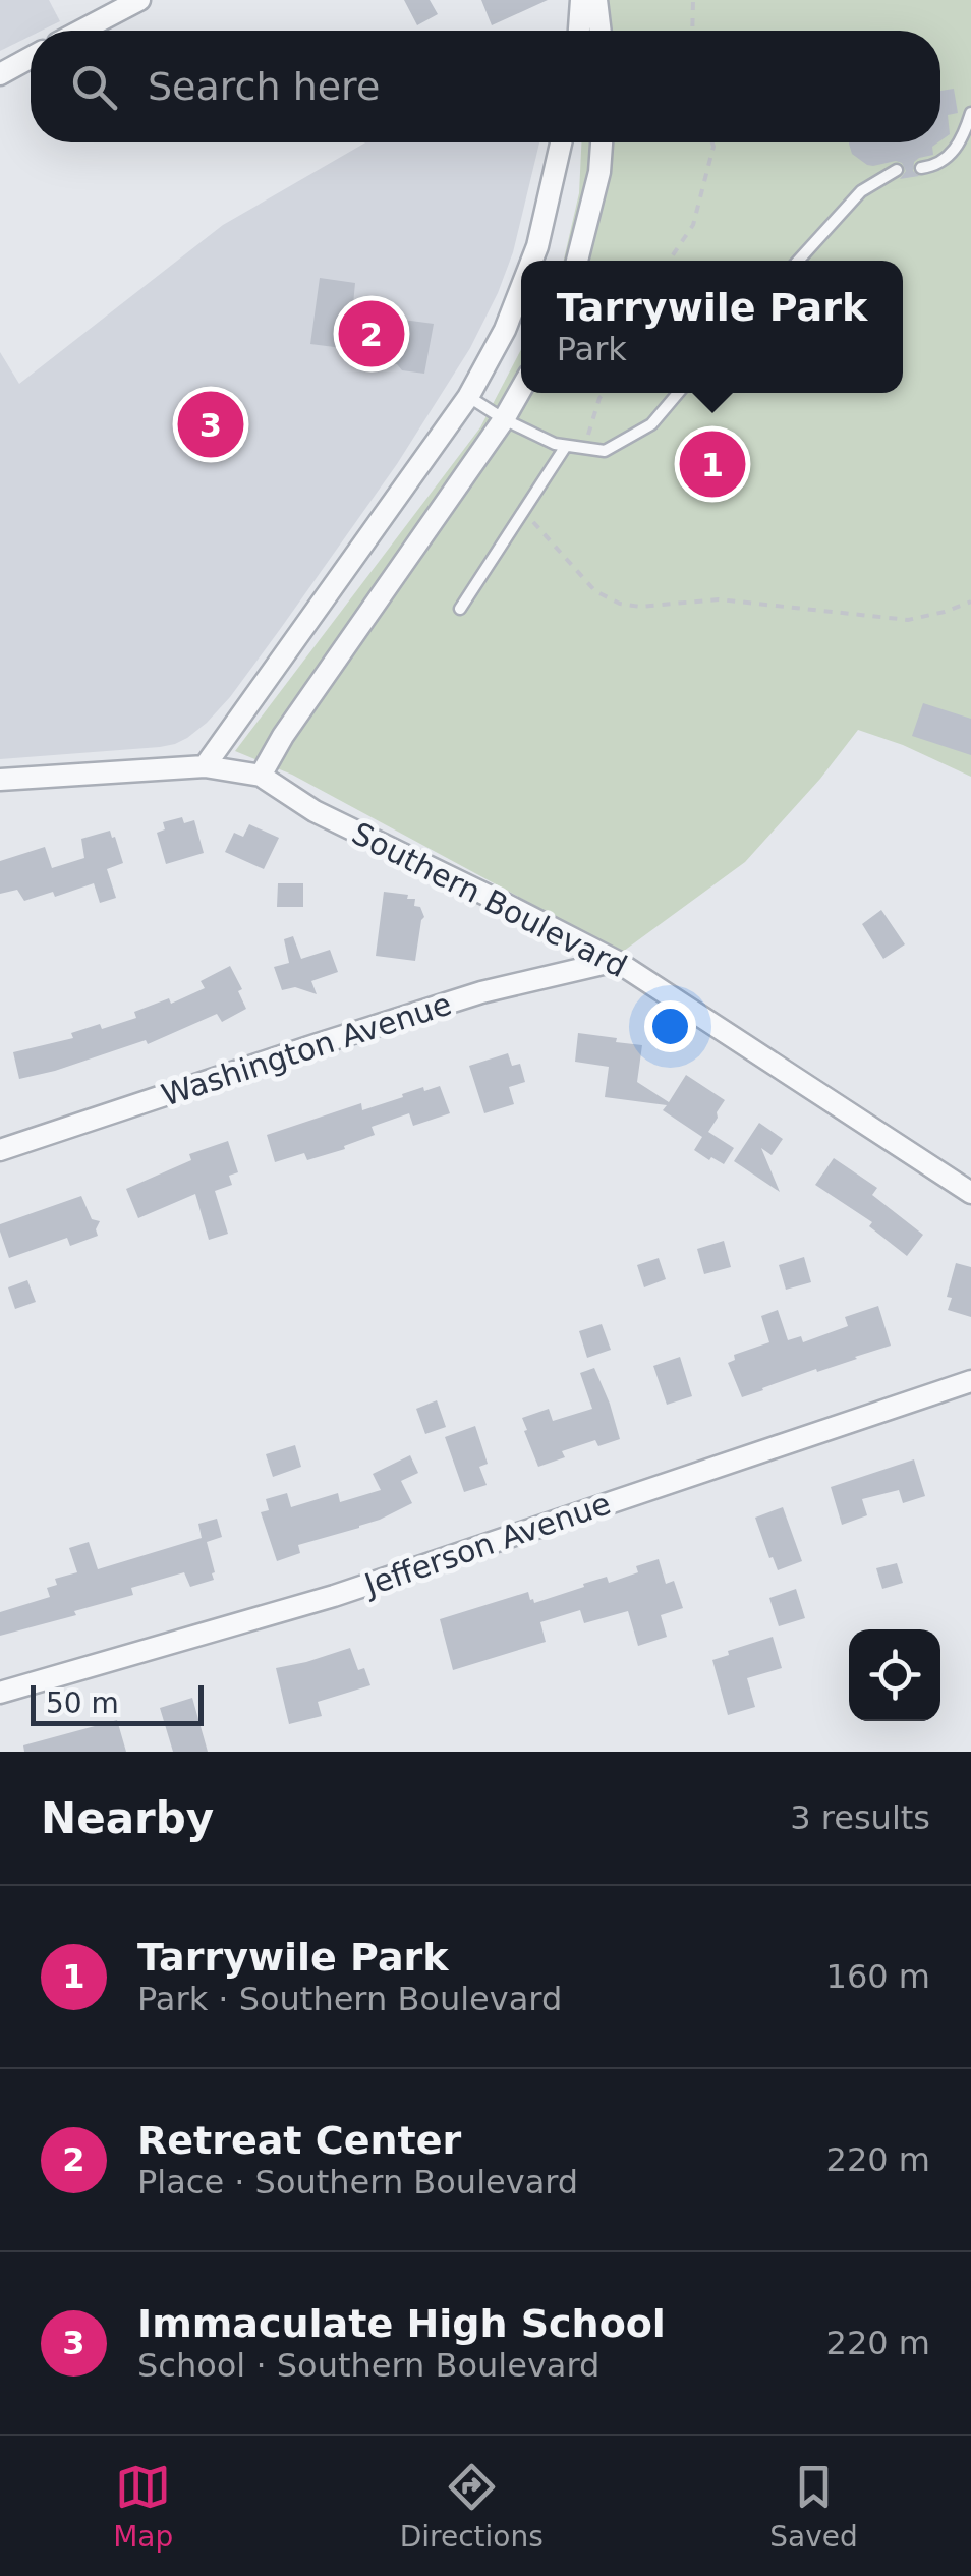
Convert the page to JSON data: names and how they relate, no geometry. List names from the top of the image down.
{
  "streets": {
    "street": ["Southern Boulevard", "Washington Avenue", "Jefferson Avenue"]
  },
  "crossings": [
    ["Southern Boulevard", "Washington Avenue"]
  ],
  "scale_bar": "50 m",
  "page": {
    "search": "Search here",
    "popup": ["Tarrywile Park", "Park"],
    "pins": ["2", "3", "1"],
    "scale": "50 m",
    "heading": ["Nearby", "3 results"],
    "list": [
      {
        "mark": "1",
        "name": "Tarrywile Park",
        "note": "Park · Southern Boulevard",
        "value": "160 m"
      },
      {
        "mark": "2",
        "name": "Retreat Center",
        "note": "Place · Southern Boulevard",
        "value": "220 m"
      },
      {
        "mark": "3",
        "name": "Immaculate High School",
        "note": "School · Southern Boulevard",
        "value": "220 m"
      }
    ],
    "nav": ["Map", "Directions", "Saved"]
  }
}
